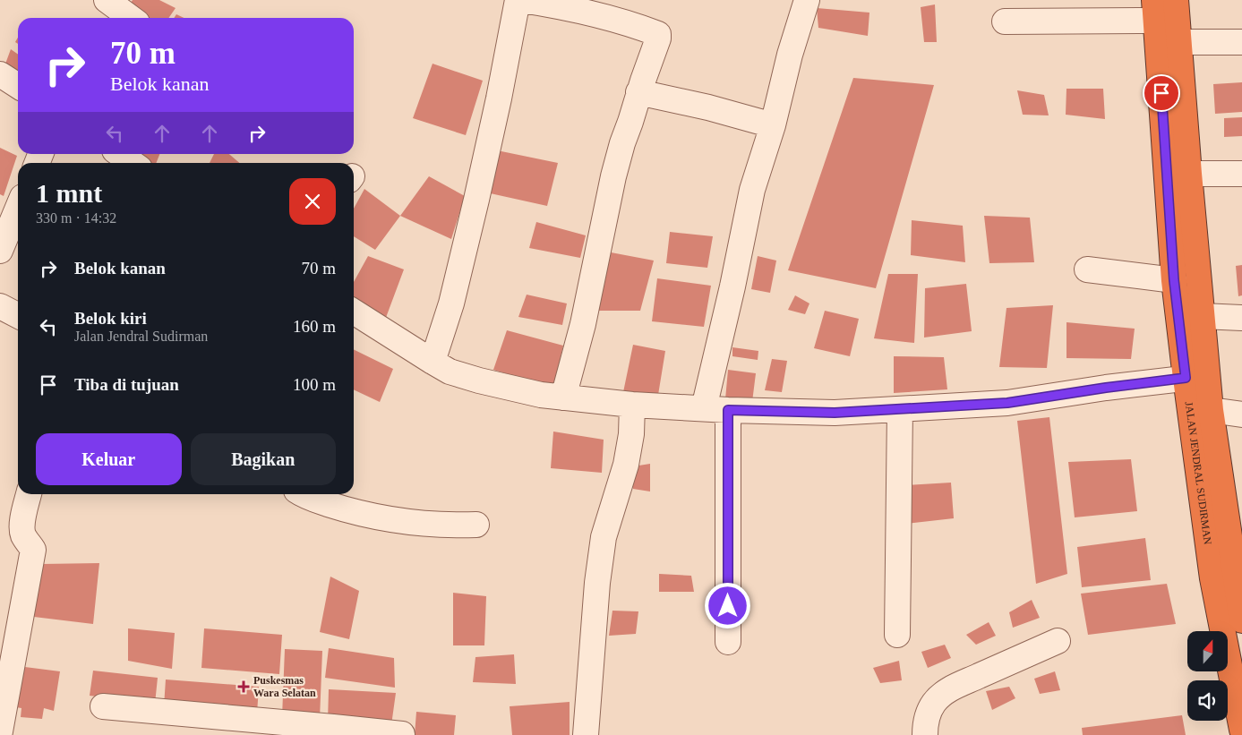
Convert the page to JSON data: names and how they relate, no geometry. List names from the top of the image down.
{
  "streets": {
    "highway": ["JALAN JENDRAL SUDIRMAN"]
  },
  "places": {
    "health": ["Puskesmas Wara Selatan"]
  },
  "north": "top",
  "page": {
    "turn": ["70 m", "Belok kanan"],
    "heading": ["1 mnt", "330 m · 14:32"],
    "list": [
      {
        "name": "Belok kanan",
        "value": "70 m"
      },
      {
        "name": "Belok kiri",
        "note": "Jalan Jendral Sudirman",
        "value": "160 m"
      },
      {
        "name": "Tiba di tujuan",
        "value": "100 m"
      }
    ],
    "buttons": ["Keluar", "Bagikan"]
  }
}
